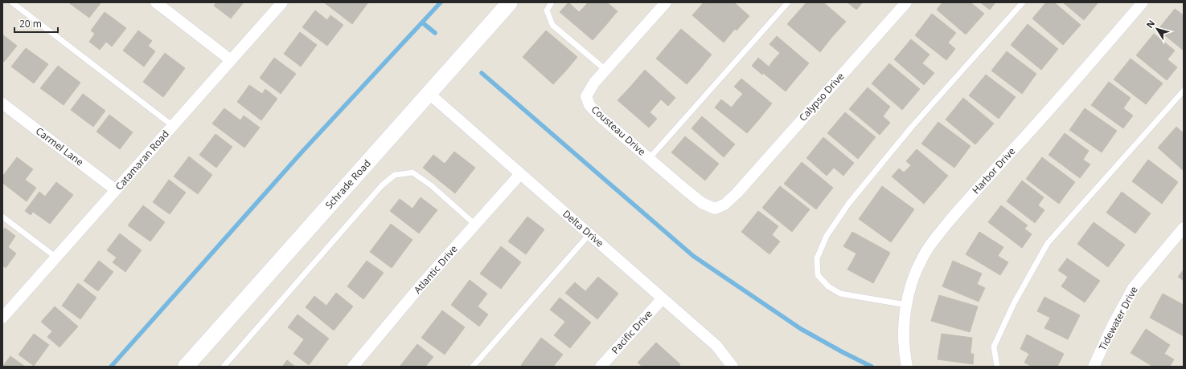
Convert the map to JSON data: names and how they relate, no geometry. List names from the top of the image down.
{
  "streets": {
    "street": [
      "Calypso Drive",
      "Cousteau Drive",
      "Carmel Lane",
      "Catamaran Road",
      "Harbor Drive",
      "Schrade Road",
      "Delta Drive",
      "Atlantic Drive",
      "Tidewater Drive",
      "Pacific Drive"
    ]
  },
  "crossings": [
    ["Calypso Drive", "Cousteau Drive"],
    ["Carmel Lane", "Catamaran Road"],
    ["Schrade Road", "Delta Drive"],
    ["Delta Drive", "Atlantic Drive"],
    ["Delta Drive", "Pacific Drive"]
  ],
  "scale_bar": "20 m",
  "north": "top left"
}
